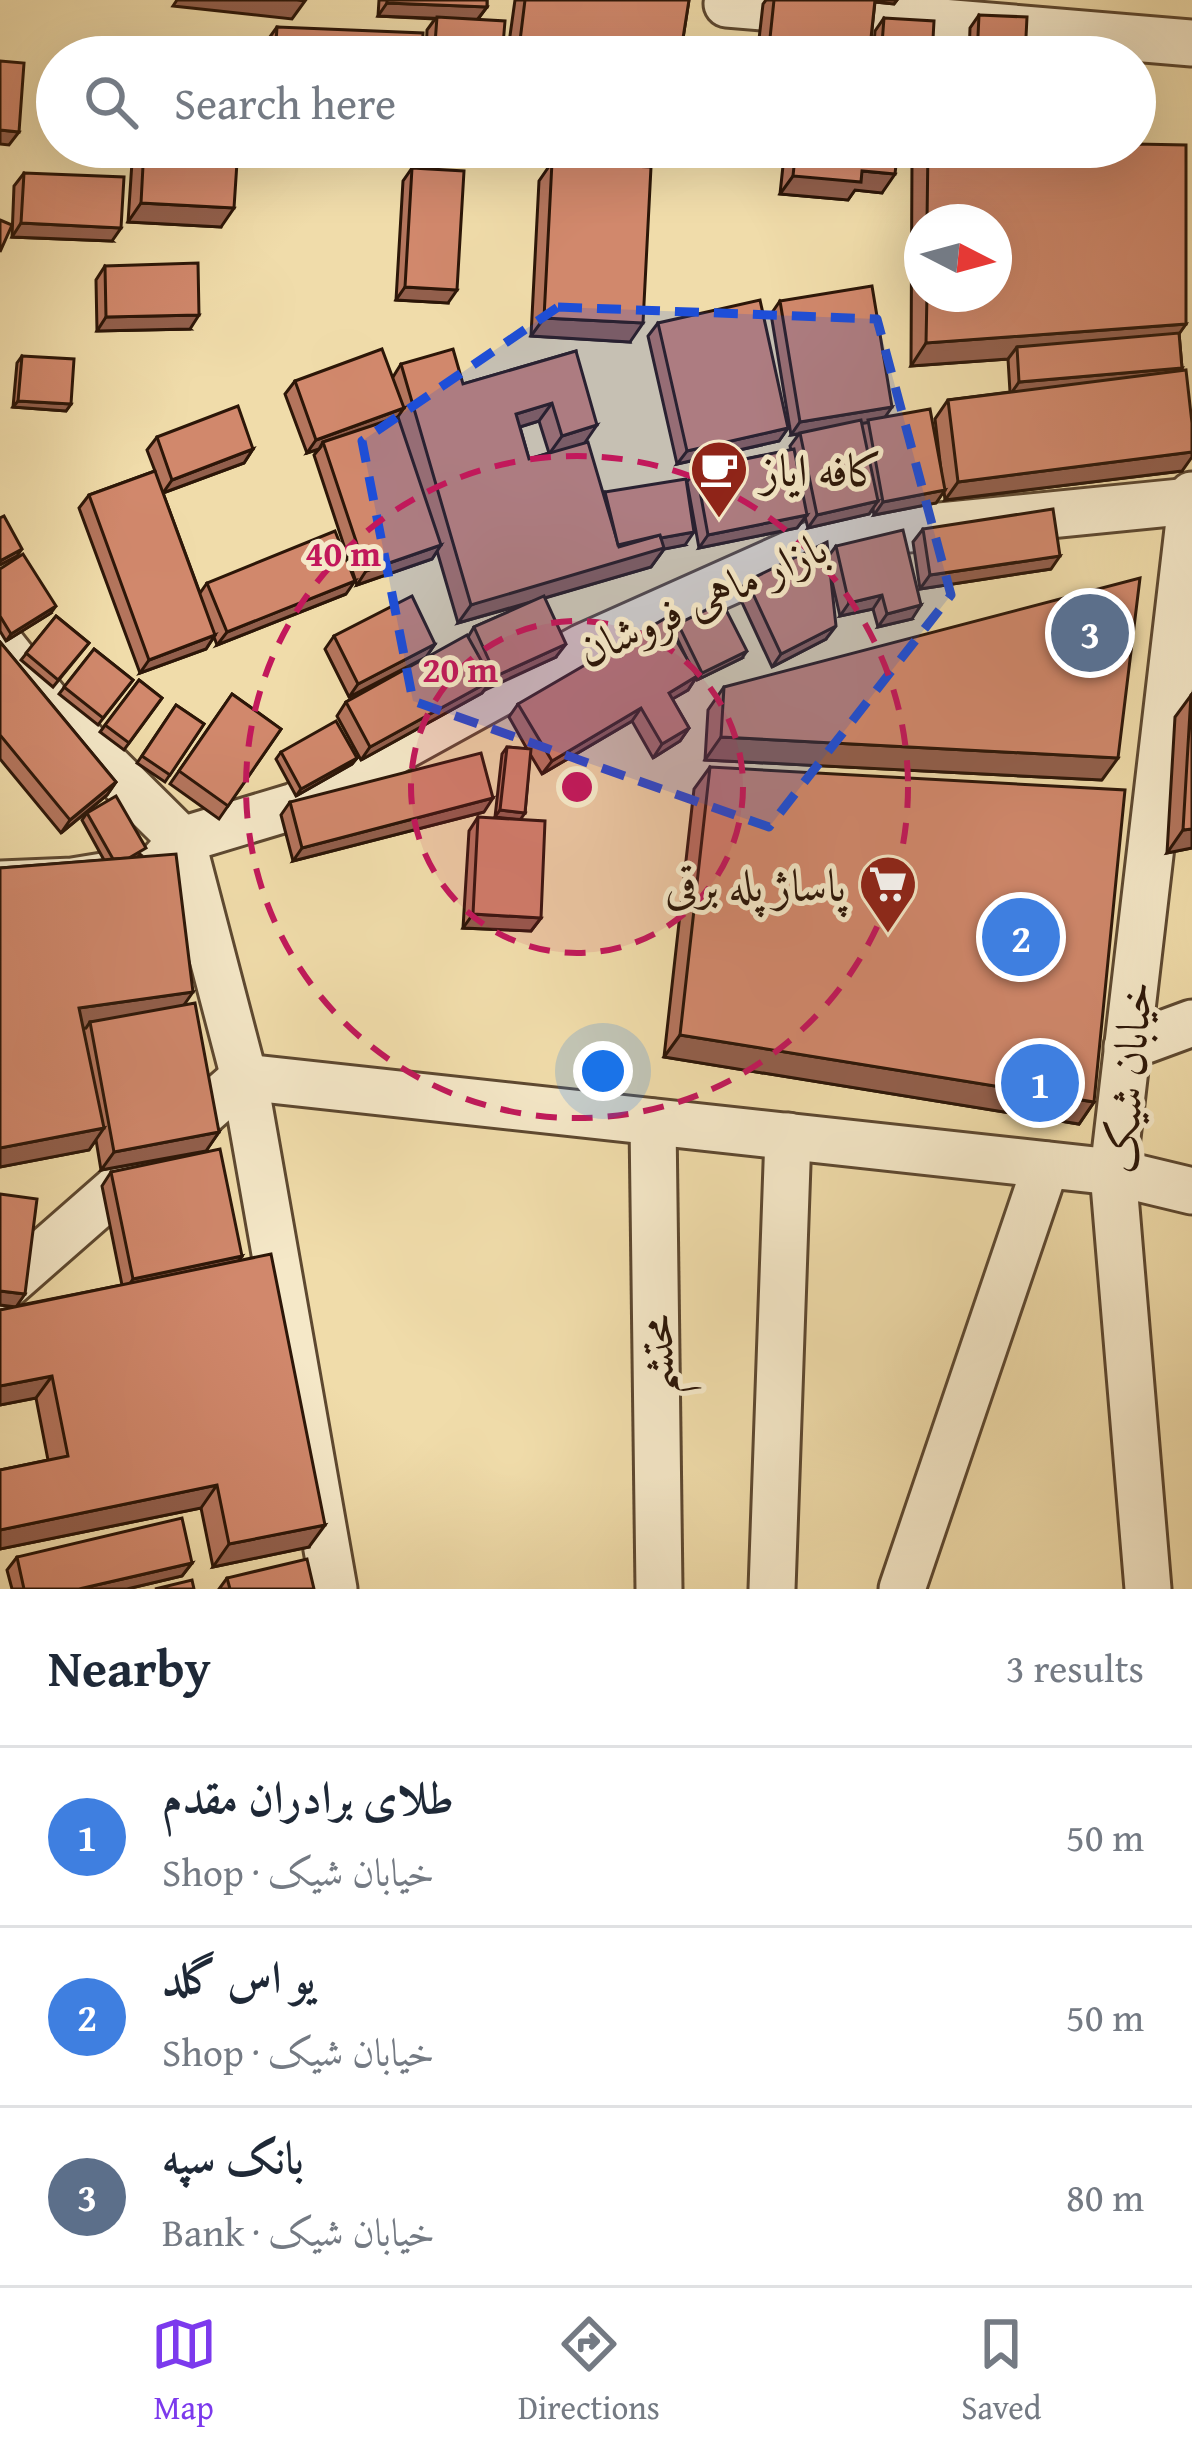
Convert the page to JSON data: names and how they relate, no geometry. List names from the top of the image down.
{
  "streets": {
    "street": ["بازار ماهی فروشان", "خیابان شیک", "محتشم"]
  },
  "crossings": [
    ["بازار ماهی فروشان", "خیابان شیک"]
  ],
  "places": {
    "cafe": ["کافه ایاز"],
    "supermarket": ["پاساژ پله برقی"]
  },
  "north": "right",
  "page": {
    "search": "Search here",
    "pins": ["3", "2", "1"],
    "heading": ["Nearby", "3 results"],
    "list": [
      {
        "mark": "1",
        "name": "طلای برادران مقدم",
        "note": "Shop · خیابان شیک",
        "value": "50 m"
      },
      {
        "mark": "2",
        "name": "یو اس گلد",
        "note": "Shop · خیابان شیک",
        "value": "50 m"
      },
      {
        "mark": "3",
        "name": "بانک سپه",
        "note": "Bank · خیابان شیک",
        "value": "80 m"
      }
    ],
    "nav": ["Map", "Directions", "Saved"]
  },
  "rings": ["40 m", "20 m"]
}
